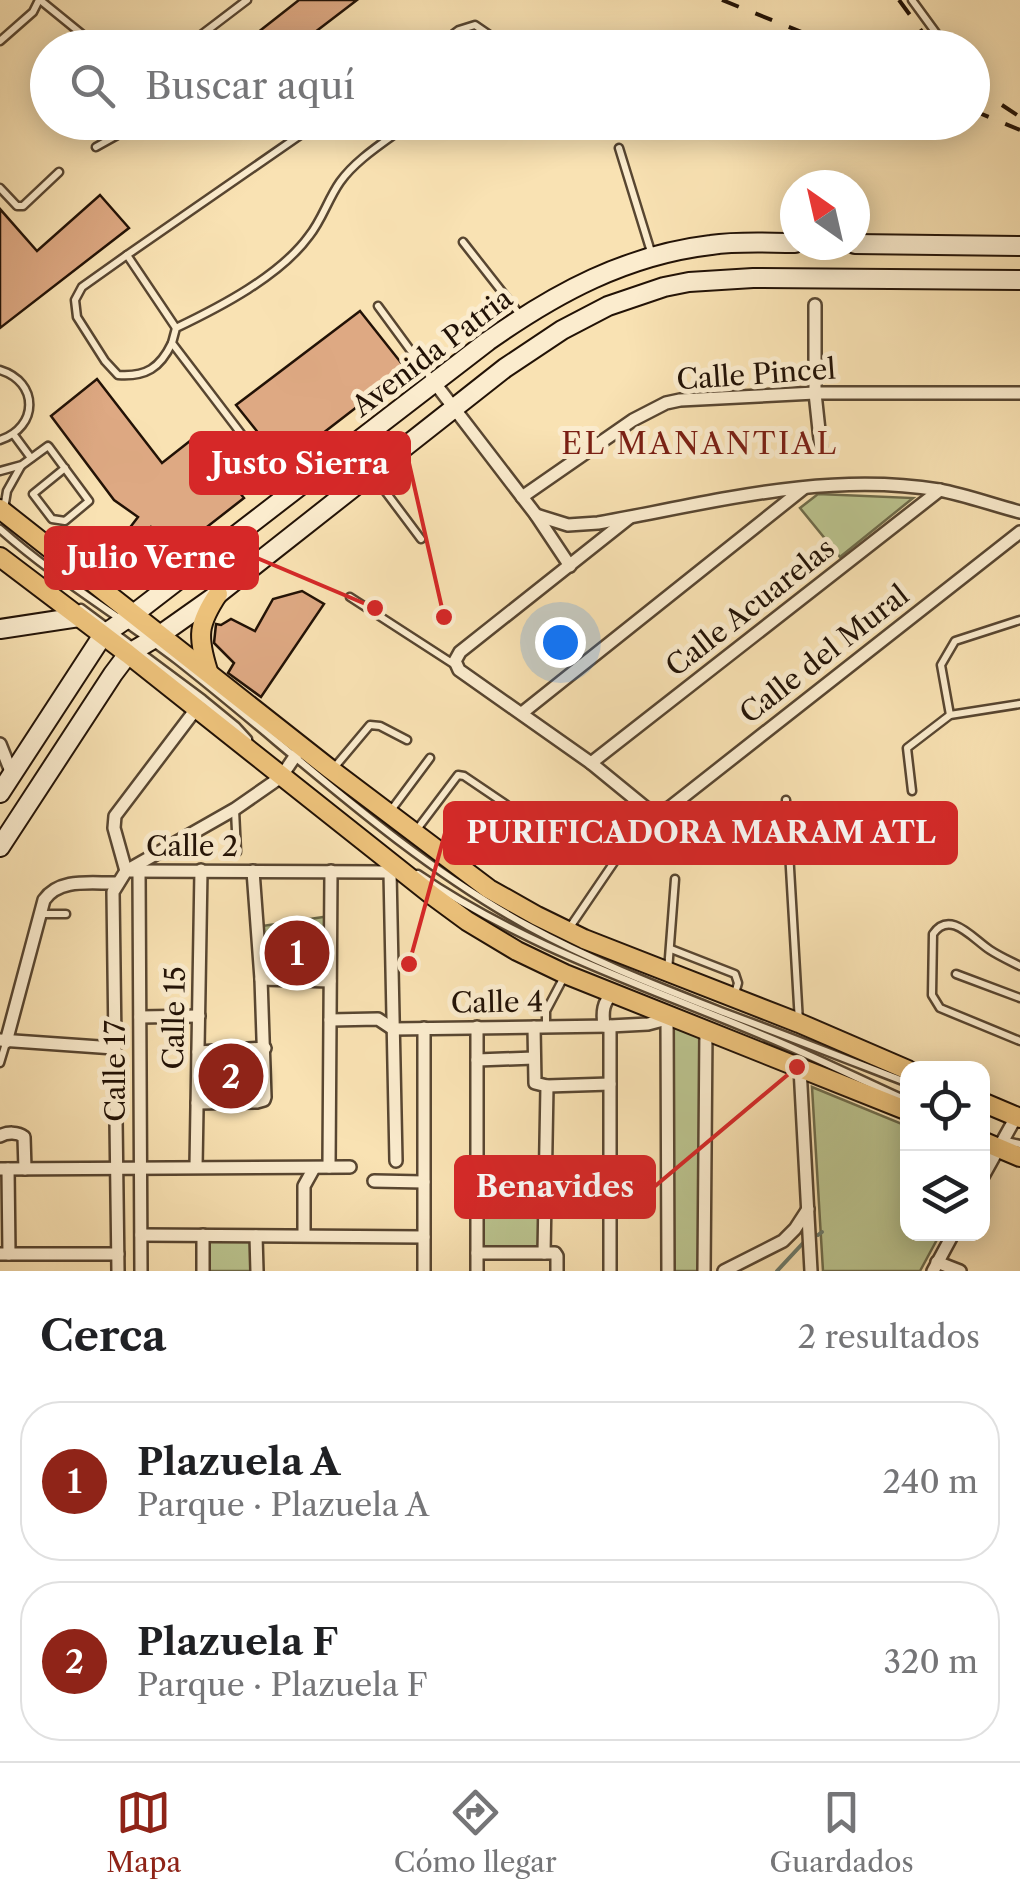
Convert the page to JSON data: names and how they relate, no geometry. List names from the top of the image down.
{
  "streets": {
    "street": [
      "Avenida Patria",
      "Calle Pincel",
      "Calle Acuarelas",
      "Calle del Mural",
      "Calle 2",
      "Calle 4",
      "Calle 15",
      "Calle 17"
    ]
  },
  "crossings": [
    ["Calle Acuarelas", "Calle del Mural"],
    ["Calle 2", "Calle 4"],
    ["Calle 2", "Calle 15"],
    ["Calle 2", "Calle 17"]
  ],
  "districts": ["EL MANANTIAL"],
  "places": [
    "Julio Verne",
    "Justo Sierra",
    "PURIFICADORA MARAM ATL",
    "Benavides"
  ],
  "north": "top left",
  "page": {
    "search": "Buscar aquí",
    "pins": ["1", "2"],
    "heading": ["Cerca", "2 resultados"],
    "list": [
      {
        "mark": "1",
        "name": "Plazuela A",
        "note": "Parque · Plazuela A",
        "value": "240 m"
      },
      {
        "mark": "2",
        "name": "Plazuela F",
        "note": "Parque · Plazuela F",
        "value": "320 m"
      }
    ],
    "nav": ["Mapa", "Cómo llegar", "Guardados"]
  }
}
